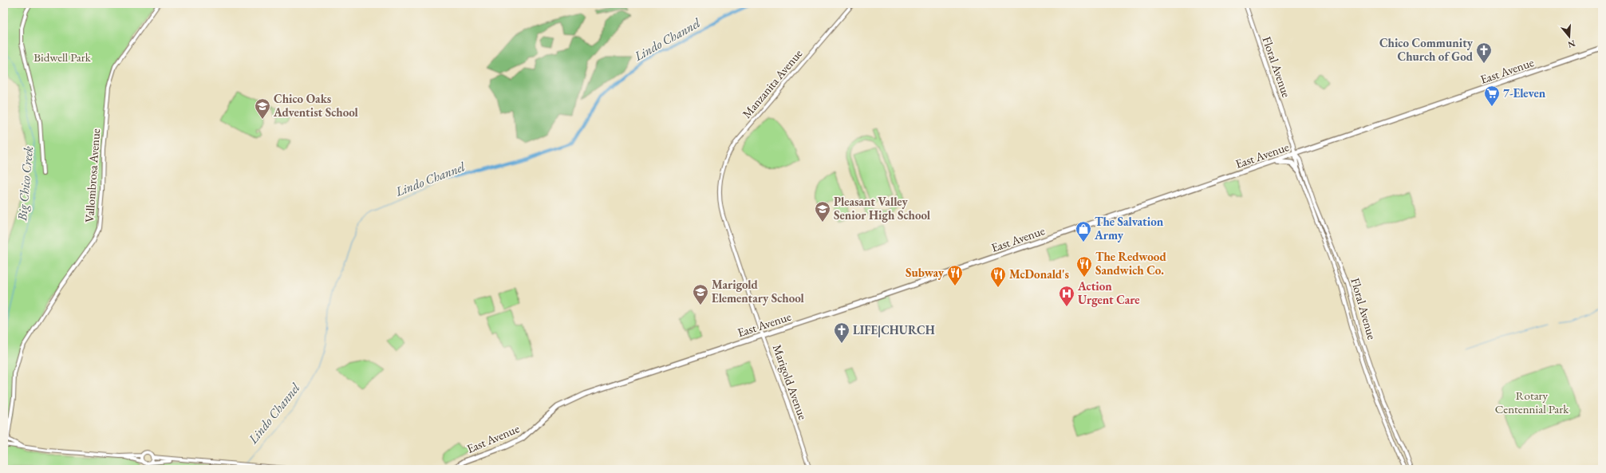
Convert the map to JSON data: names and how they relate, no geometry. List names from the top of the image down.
{
  "streets": {
    "main road": ["East Avenue"],
    "street": [
      "Floral Avenue",
      "Manzanita Avenue",
      "Vallombrosa Avenue",
      "Marigold Avenue"
    ]
  },
  "crossings": [
    ["Floral Avenue", "East Avenue"],
    ["East Avenue", "Marigold Avenue"],
    ["Manzanita Avenue", "Marigold Avenue"]
  ],
  "water": ["Lindo Channel", "Big Chico Creek"],
  "parks": ["Bidwell Park", "Rotary Centennial Park"],
  "places": {
    "church": ["Chico Community Church of God", "LIFE|CHURCH"],
    "supermarket": ["7-Eleven"],
    "school or university": ["Chico Oaks Adventist School", "Pleasant Valley Senior High School", "Marigold Elementary School"],
    "shop": ["The Salvation Army"],
    "restaurant": ["The Redwood Sandwich Co.", "Subway", "McDonald's"],
    "hospital": ["Action Urgent Care"]
  },
  "north": "bottom"
}
